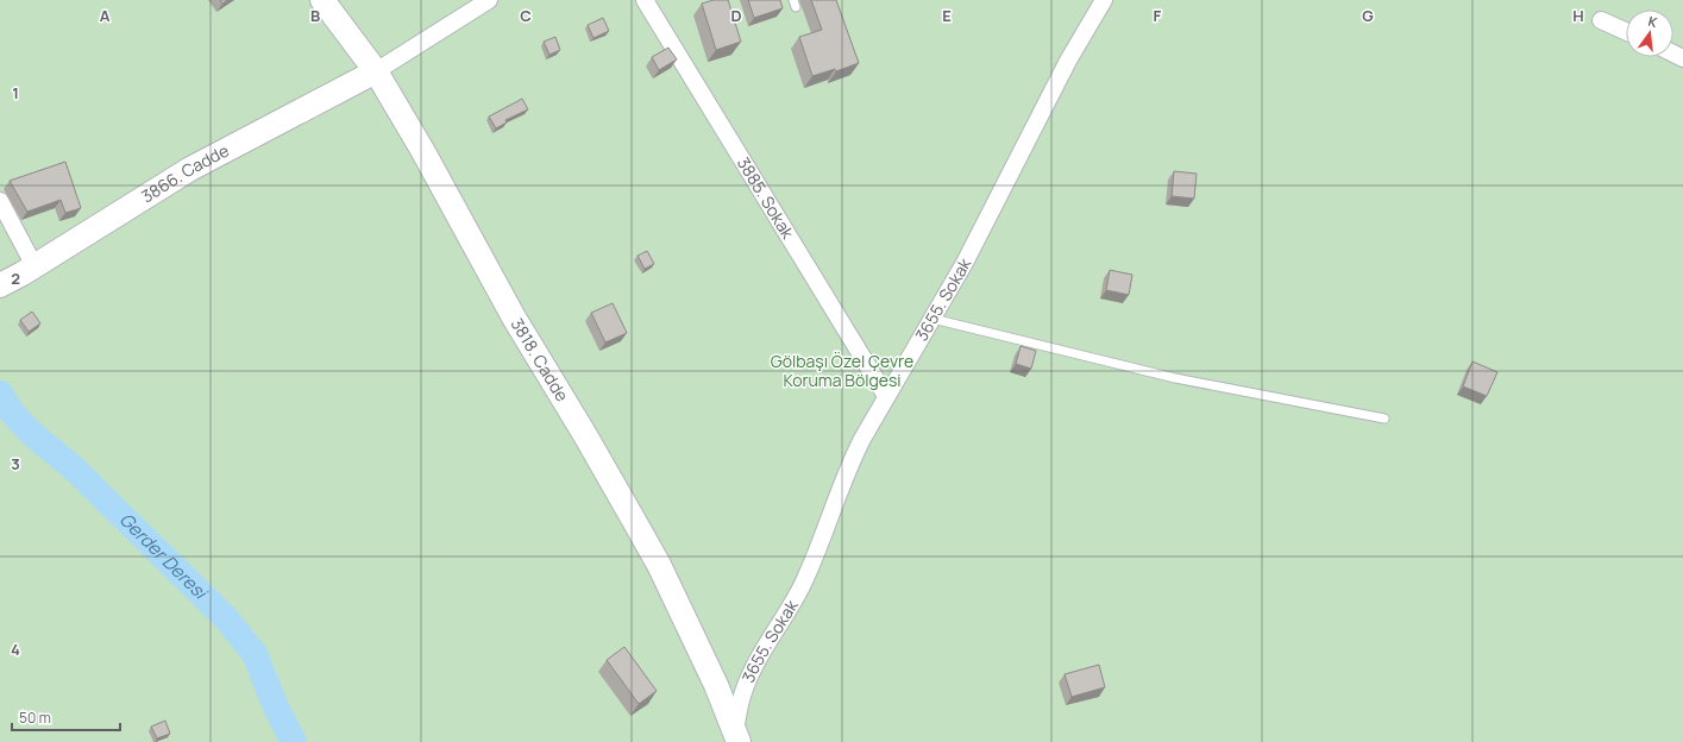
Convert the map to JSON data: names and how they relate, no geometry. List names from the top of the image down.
{
  "streets": {
    "street": [
      "3866. Cadde",
      "3885. Sokak",
      "3655. Sokak",
      "3818. Cadde"
    ]
  },
  "crossings": [
    ["3866. Cadde", "3818. Cadde"],
    ["3885. Sokak", "3655. Sokak"],
    ["3655. Sokak", "3818. Cadde"]
  ],
  "water": ["Gerder Deresi"],
  "parks": ["Gölbaşı Özel Çevre Koruma Bölgesi"],
  "scale_bar": "50 m",
  "north": "top",
  "grid": {
    "columns": [
      "A",
      "B",
      "C",
      "D",
      "E",
      "F",
      "G",
      "H"
    ],
    "rows": [
      "1",
      "2",
      "3",
      "4"
    ]
  }
}
